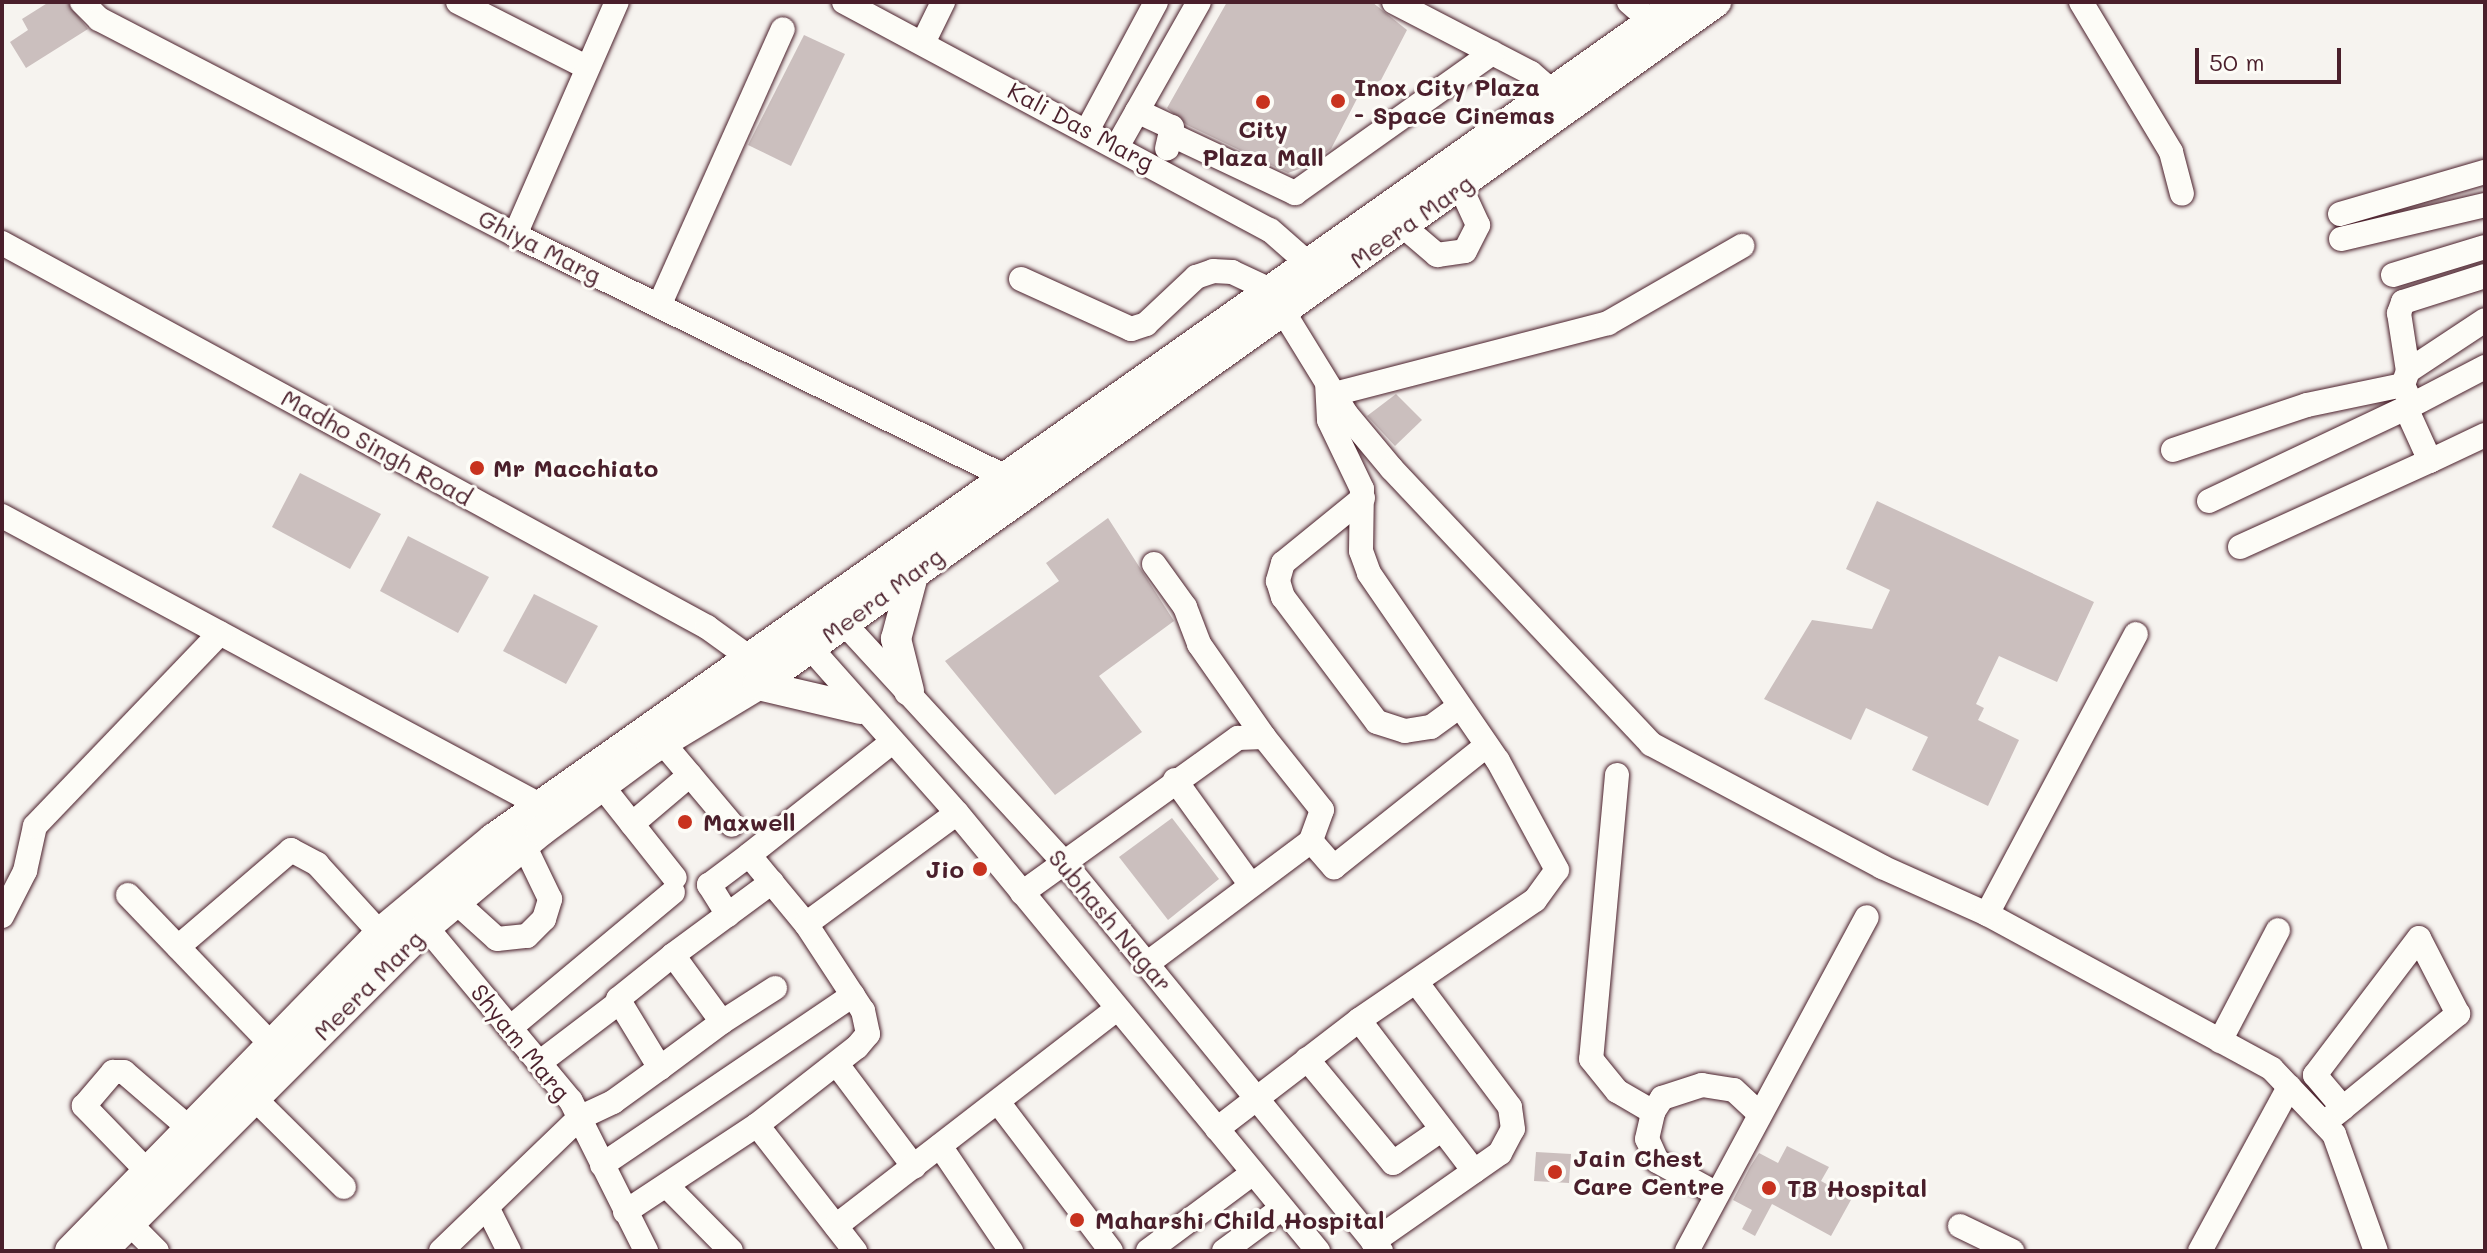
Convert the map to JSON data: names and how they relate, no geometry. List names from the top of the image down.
{
  "streets": {
    "main road": ["Meera Marg"],
    "street": [
      "Kali Das Marg",
      "Ghiya Marg",
      "Madho Singh Road",
      "Subhash Nagar",
      "Shyam Marg"
    ]
  },
  "crossings": [
    ["Kali Das Marg", "Meera Marg"],
    ["Meera Marg", "Ghiya Marg"],
    ["Meera Marg", "Madho Singh Road"],
    ["Meera Marg", "Subhash Nagar"],
    ["Meera Marg", "Shyam Marg"]
  ],
  "places": [
    "Inox City Plaza - Space Cinemas",
    "City Plaza Mall",
    "Mr Macchiato",
    "Maxwell",
    "Jio",
    "Jain Chest Care Centre",
    "TB Hospital",
    "Maharshi Child Hospital"
  ],
  "scale_bar": "50 m"
}
